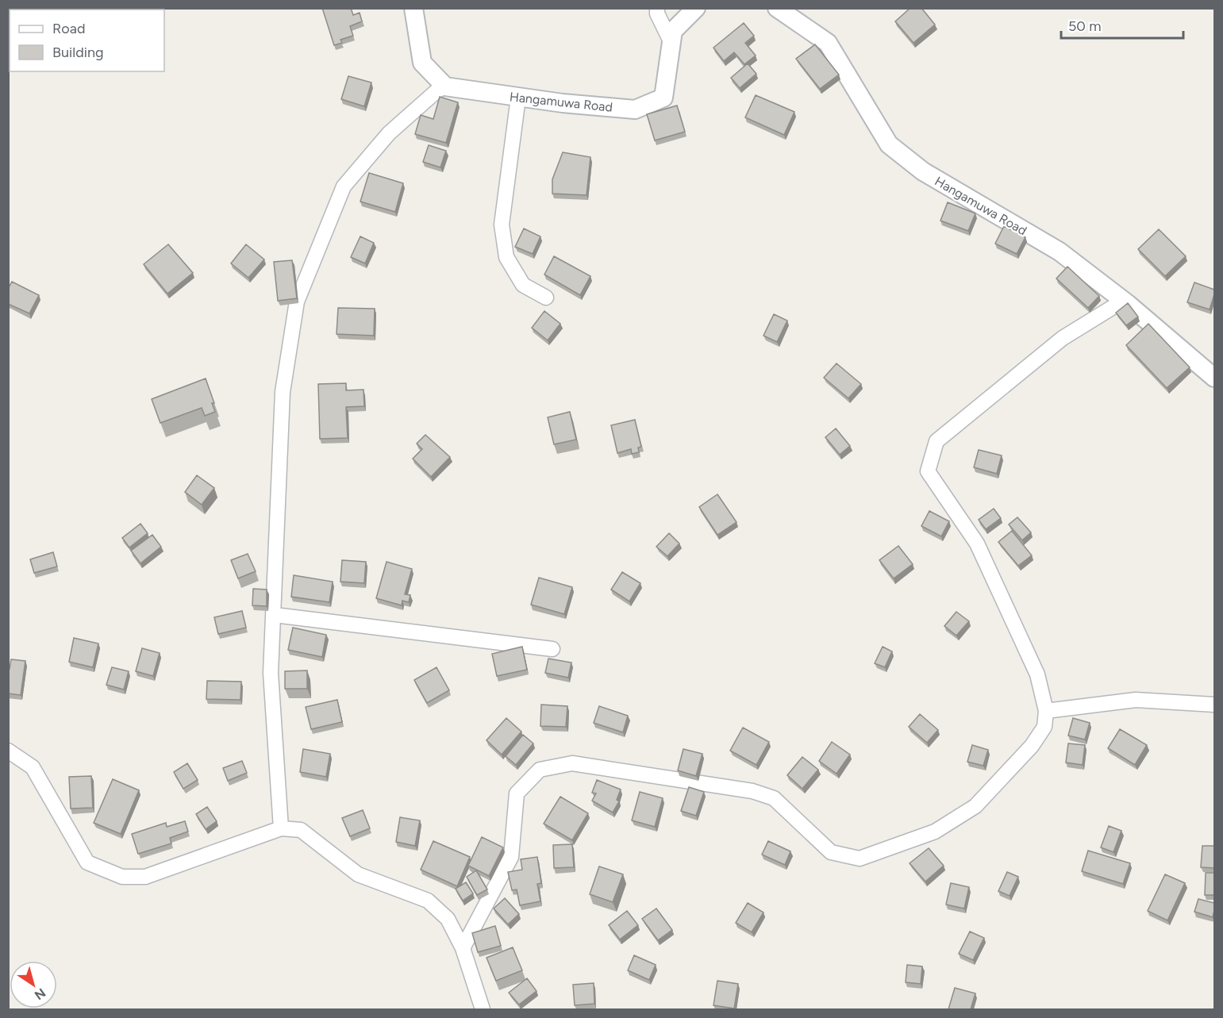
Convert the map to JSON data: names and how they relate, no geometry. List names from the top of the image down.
{
  "streets": {
    "street": ["Hangamuwa Road"]
  },
  "legend": ["Road", "Building"],
  "scale_bar": "50 m",
  "north": "bottom right"
}
